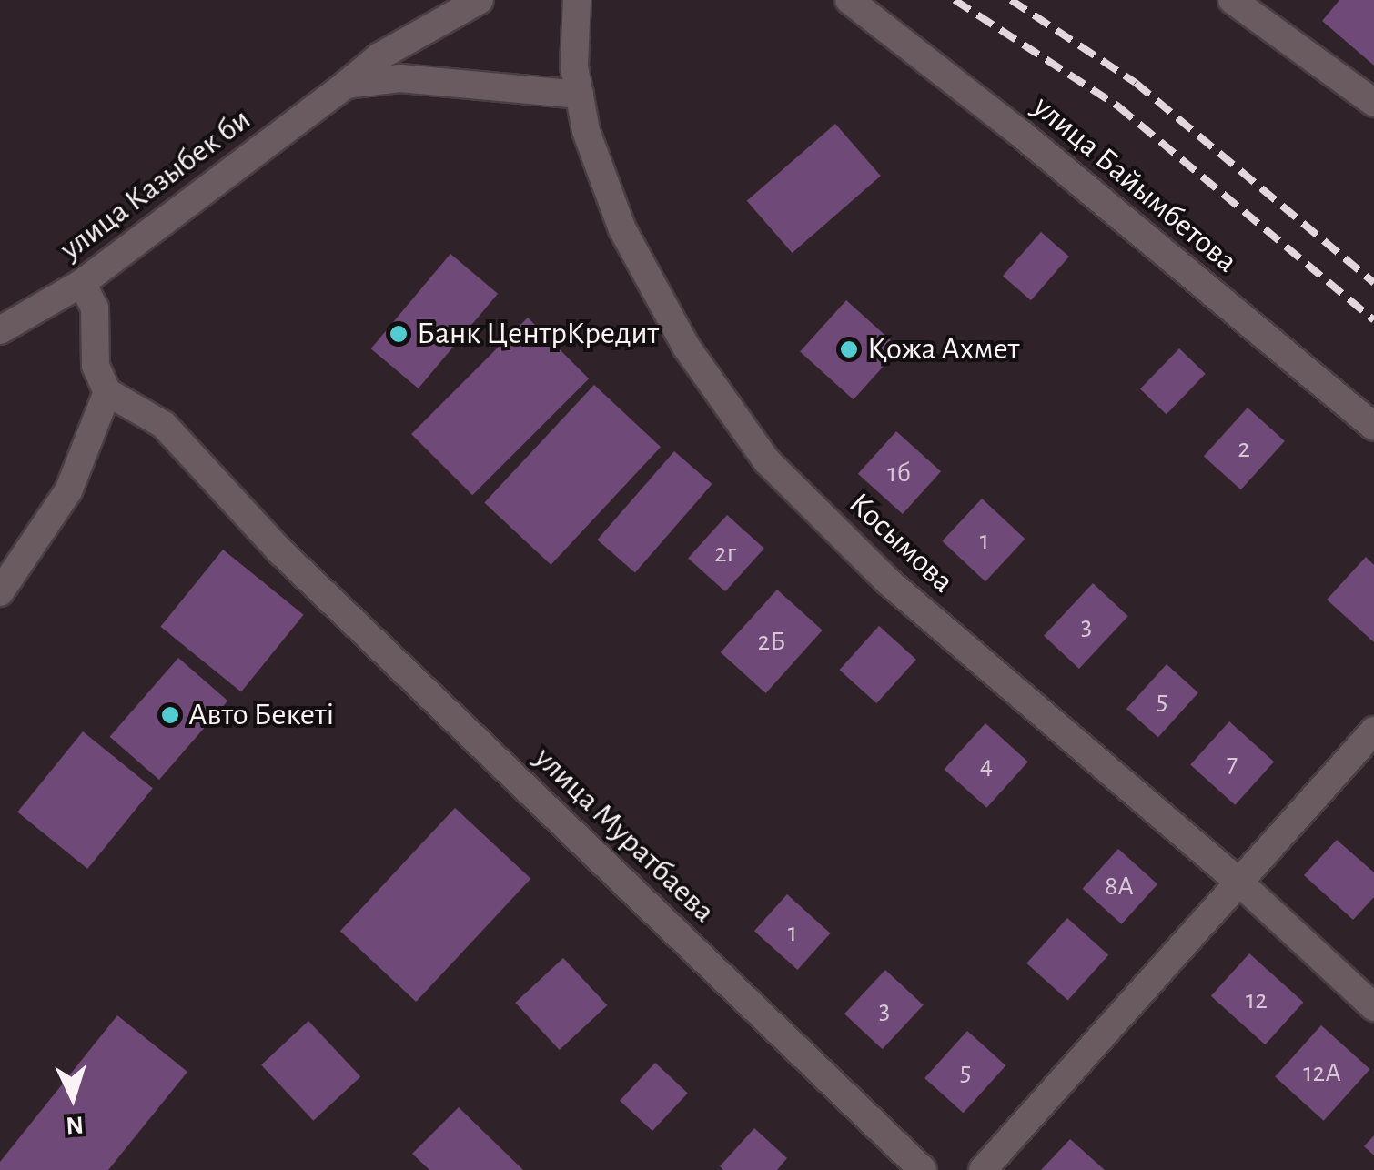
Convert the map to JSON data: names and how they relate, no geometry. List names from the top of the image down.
{
  "streets": {
    "street": [
      "улица Казыбек би",
      "улица Байымбетова",
      "Косымова",
      "улица Муратбаева"
    ]
  },
  "places": ["Банк ЦентрКредит", "Қожа Ахмет", "Авто Бекетi"],
  "house_numbers": [
    "2",
    "1б",
    "1",
    "2г",
    "3",
    "2Б",
    "5",
    "7",
    "4",
    "8А",
    "1",
    "12",
    "3",
    "5",
    "12А"
  ],
  "north": "bottom"
}
